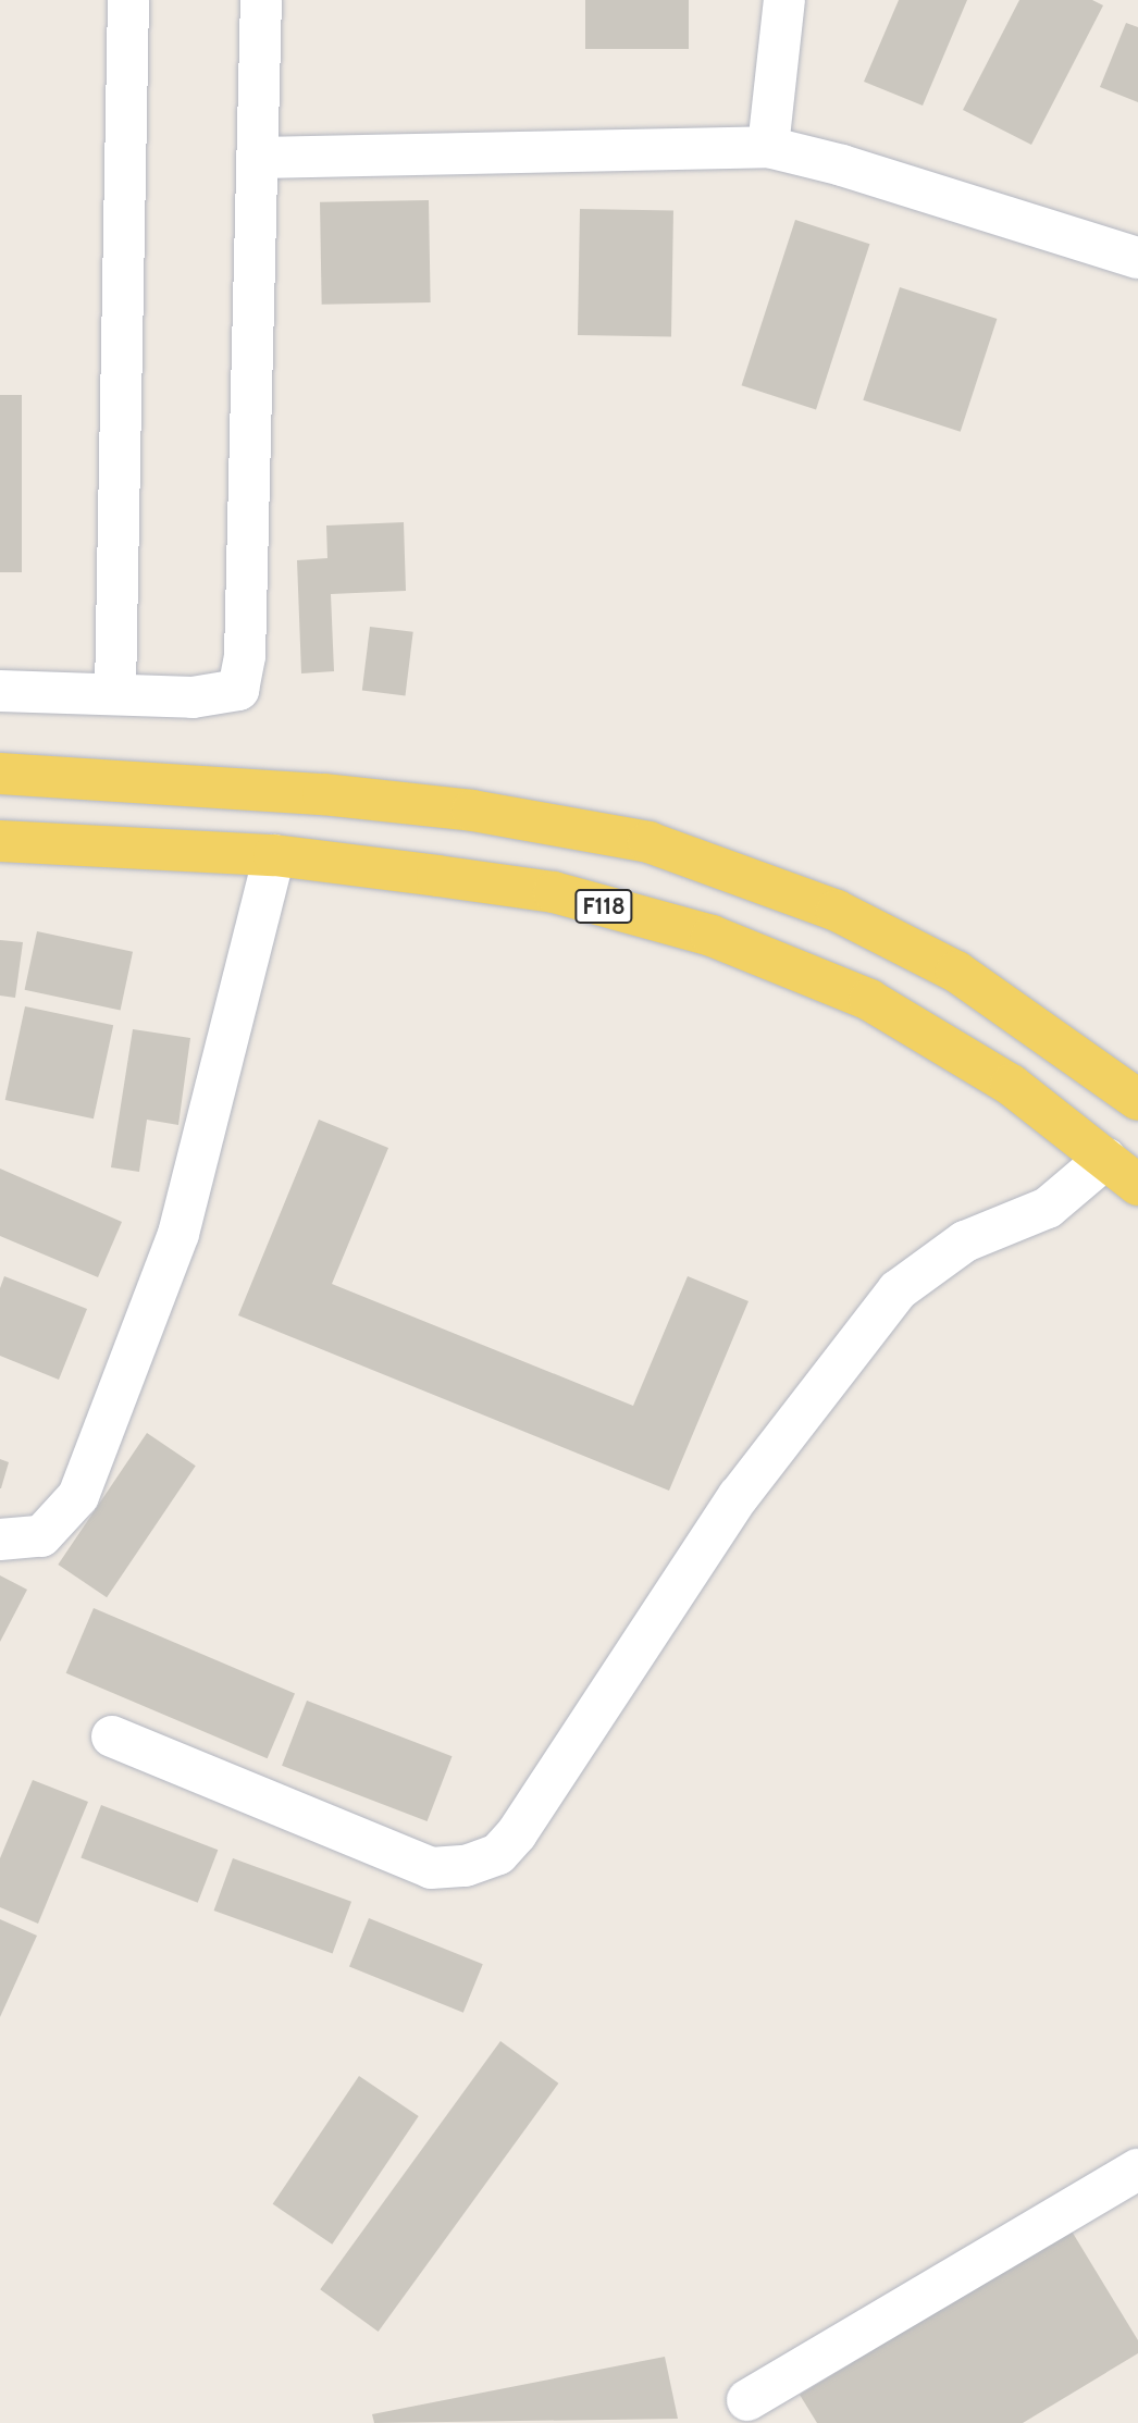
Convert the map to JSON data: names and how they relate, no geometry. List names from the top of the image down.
{
  "streets": {
    "main road": ["F118"]
  }
}
